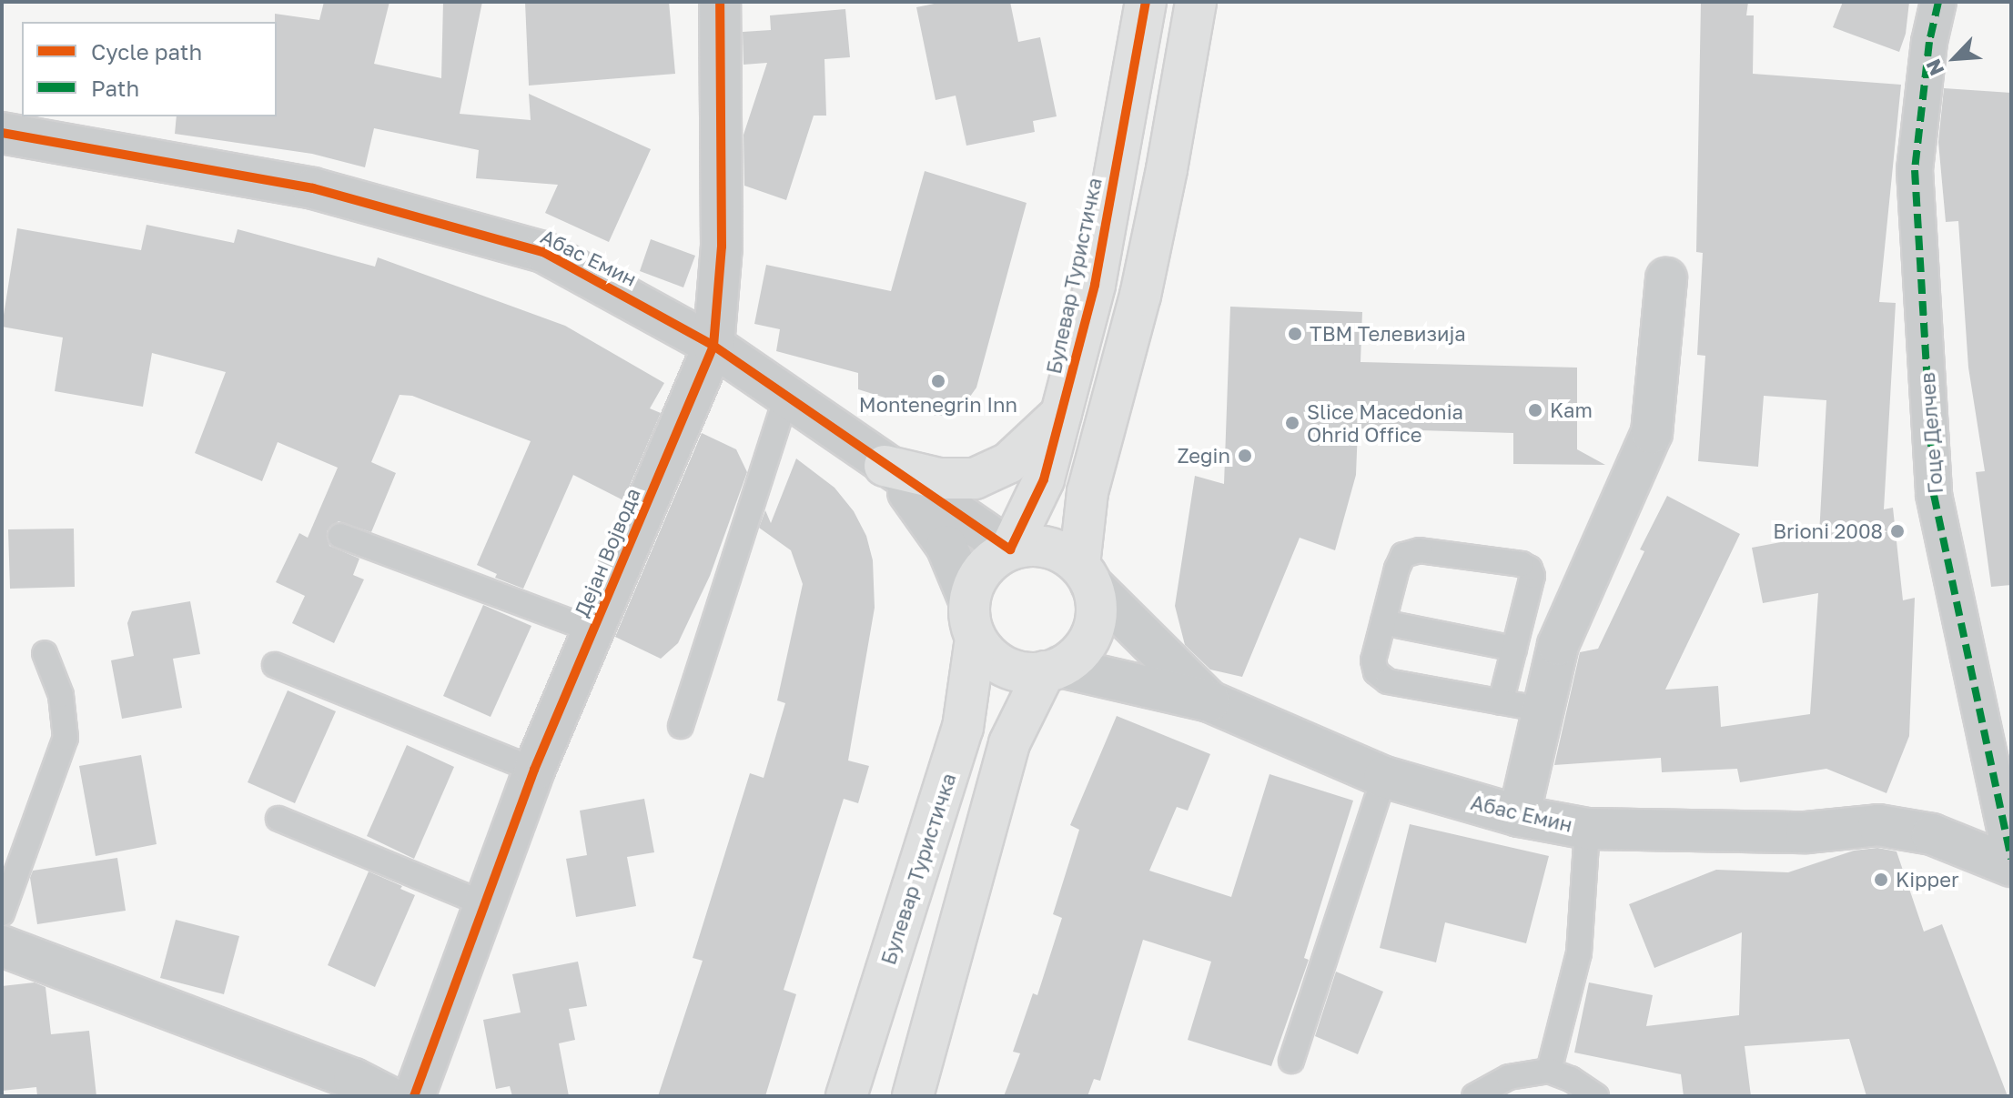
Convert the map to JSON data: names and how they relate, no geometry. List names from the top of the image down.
{
  "streets": {
    "main road": ["Булевар Туристичка"],
    "street": ["Абас Емин", "Гоце Делчев", "Дејан Војвода"]
  },
  "crossings": [
    ["Абас Емин", "Булевар Туристичка"],
    ["Абас Емин", "Дејан Војвода"]
  ],
  "places": [
    "ТВМ Телевизија",
    "Montenegrin Inn",
    "Kam",
    "Slice Macedonia Ohrid Office",
    "Zegin",
    "Brioni 2008",
    "Kipper"
  ],
  "legend": ["Cycle path", "Path"],
  "north": "bottom left"
}
